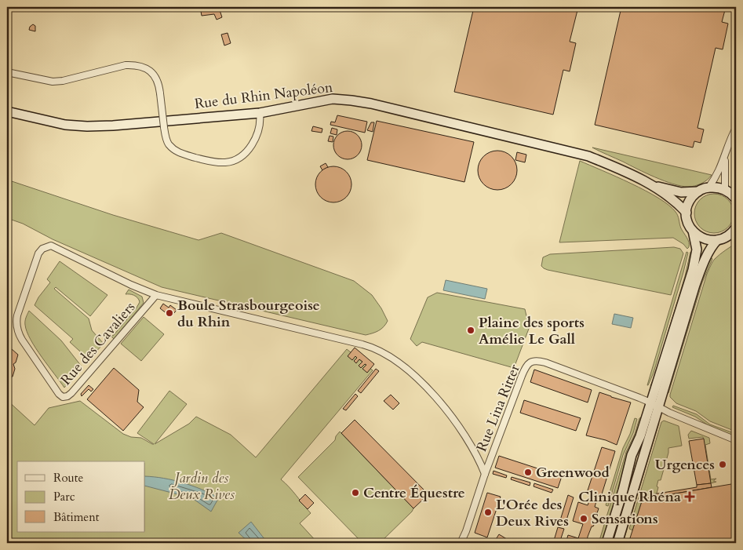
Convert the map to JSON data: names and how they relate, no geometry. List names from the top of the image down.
{
  "streets": {
    "main road": ["Rue du Rhin Napoléon"],
    "street": ["Rue des Cavaliers", "Rue Lina Ritter"]
  },
  "crossings": [
    ["Rue des Cavaliers", "Rue Lina Ritter"]
  ],
  "parks": ["Jardin des Deux Rives"],
  "places": {
    "other": [
      "Boule Strasbourgeoise du Rhin",
      "Plaine des sports Amélie Le Gall",
      "Urgences",
      "Greenwood",
      "Centre Équestre",
      "L'Orée des Deux Rives",
      "Sensations"
    ],
    "health": ["Clinique Rhéna"]
  },
  "legend": ["Route", "Parc", "Bâtiment"]
}
